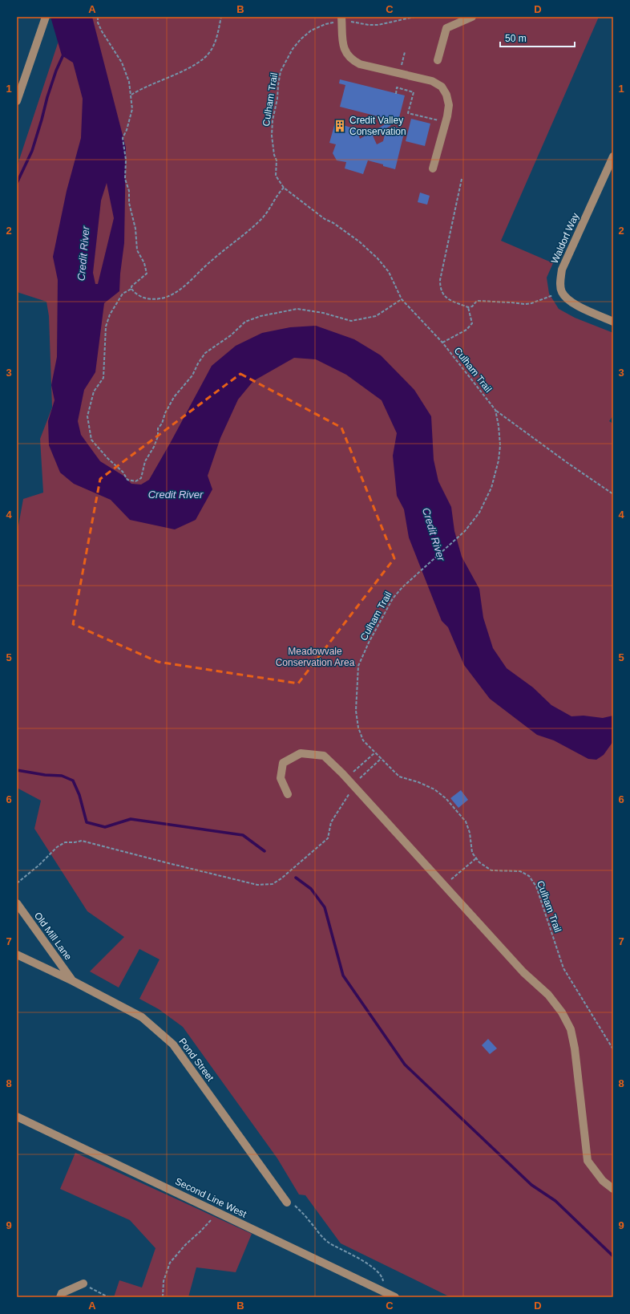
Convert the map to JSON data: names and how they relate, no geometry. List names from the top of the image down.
{
  "streets": {
    "street": [
      "Waldorf Way",
      "Old Mill Lane",
      "Pond Street",
      "Second Line West"
    ],
    "path": ["Culham Trail"]
  },
  "crossings": [
    ["Old Mill Lane", "Pond Street"]
  ],
  "water": ["Credit River"],
  "parks": ["Meadowvale Conservation Area"],
  "places": {
    "building": ["Credit Valley Conservation"]
  },
  "scale_bar": "50 m",
  "grid": {
    "columns": [
      "A",
      "B",
      "C",
      "D"
    ],
    "rows": [
      "1",
      "2",
      "3",
      "4",
      "5",
      "6",
      "7",
      "8",
      "9"
    ]
  }
}
